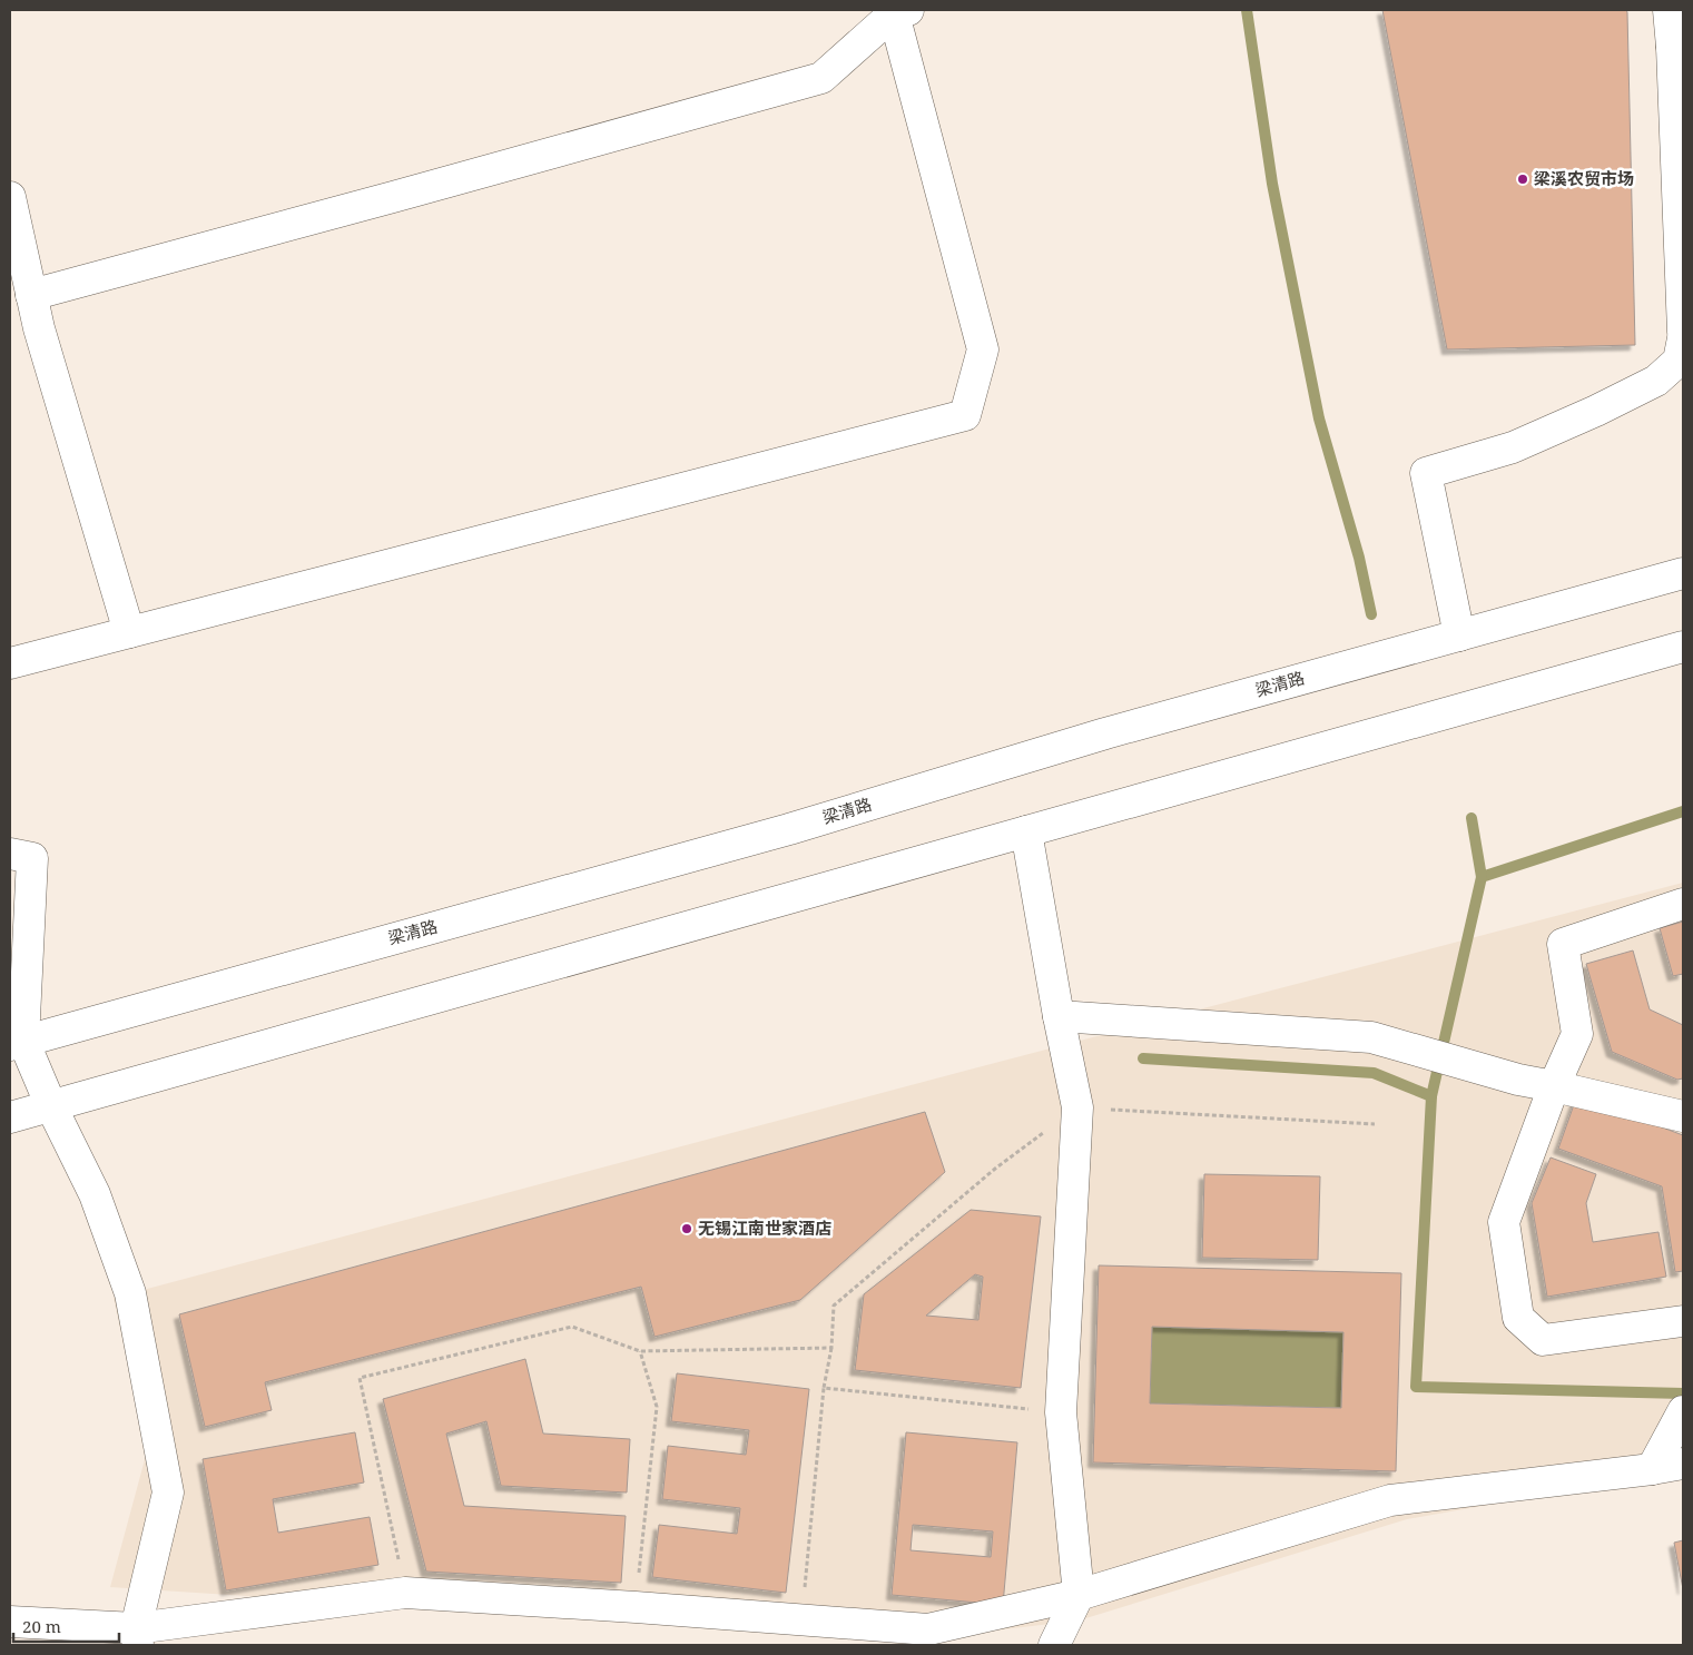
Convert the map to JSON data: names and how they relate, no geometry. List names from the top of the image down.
{
  "streets": {
    "main road": ["梁清路"]
  },
  "places": ["梁溪农贸市场", "无锡江南世家酒店"],
  "scale_bar": "20 m"
}
